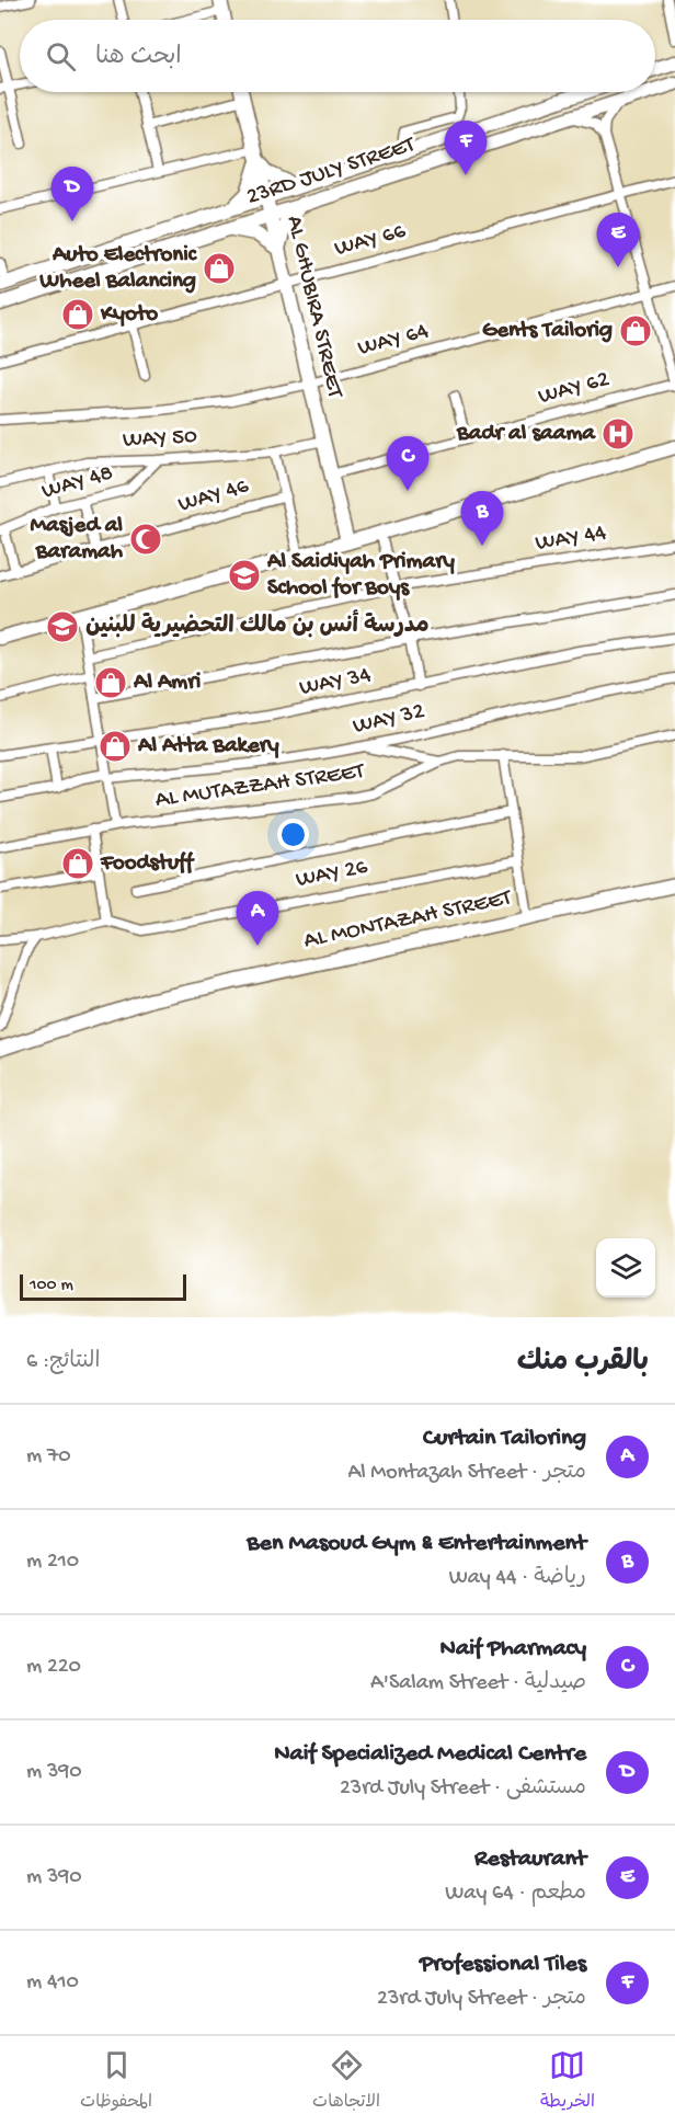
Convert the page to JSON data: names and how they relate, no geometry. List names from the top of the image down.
{
  "streets": {
    "street": [
      "23RD JULY STREET",
      "WAY 66",
      "AL GHUBIRA STREET",
      "WAY 64",
      "WAY 62",
      "WAY 50",
      "WAY 48",
      "WAY 46",
      "WAY 44",
      "WAY 34",
      "WAY 32",
      "AL MUTAZZAH STREET",
      "WAY 26",
      "AL MONTAZAH STREET"
    ]
  },
  "crossings": [
    ["23RD JULY STREET", "AL GHUBIRA STREET"],
    ["WAY 66", "AL GHUBIRA STREET"],
    ["AL GHUBIRA STREET", "WAY 64"],
    ["AL GHUBIRA STREET", "WAY 62"],
    ["AL GHUBIRA STREET", "WAY 50"],
    ["WAY 50", "WAY 48"]
  ],
  "places": {
    "shop": [
      "Auto Electronic Wheel Balancing",
      "Kyoto",
      "Gents Tailorig",
      "Al Amri",
      "Al Atta Bakery",
      "Foodstuff"
    ],
    "hospital": ["Badr al saama"],
    "mosque": ["Masjed al Baramah"],
    "school or university": ["Al Saidiyah Primary School for Boys", "مدرسة أنس بن مالك التحضيرية للبنين"]
  },
  "scale_bar": "100 m",
  "page": {
    "search": "ابحث هنا",
    "pins": [
      "F",
      "D",
      "E",
      "C",
      "B",
      "A"
    ],
    "scale": "100 m",
    "heading": ["بالقرب منك", "النتائج: 6"],
    "list": [
      {
        "mark": "A",
        "name": "Curtain Tailoring",
        "note": "متجر · Al Montazah Street",
        "value": "70 m"
      },
      {
        "mark": "B",
        "name": "Ben Masoud Gym & Entertainment",
        "note": "رياضة · Way 44",
        "value": "210 m"
      },
      {
        "mark": "C",
        "name": "Naif Pharmacy",
        "note": "صيدلية · A'Salam Street",
        "value": "220 m"
      },
      {
        "mark": "D",
        "name": "Naif Specialized Medical Centre",
        "note": "مستشفى · 23rd July Street",
        "value": "390 m"
      },
      {
        "mark": "E",
        "name": "Restaurant",
        "note": "مطعم · Way 64",
        "value": "390 m"
      },
      {
        "mark": "F",
        "name": "Professional Tiles",
        "note": "متجر · 23rd July Street",
        "value": "410 m"
      }
    ],
    "nav": ["الخريطة", "الاتجاهات", "المحفوظات"]
  }
}
